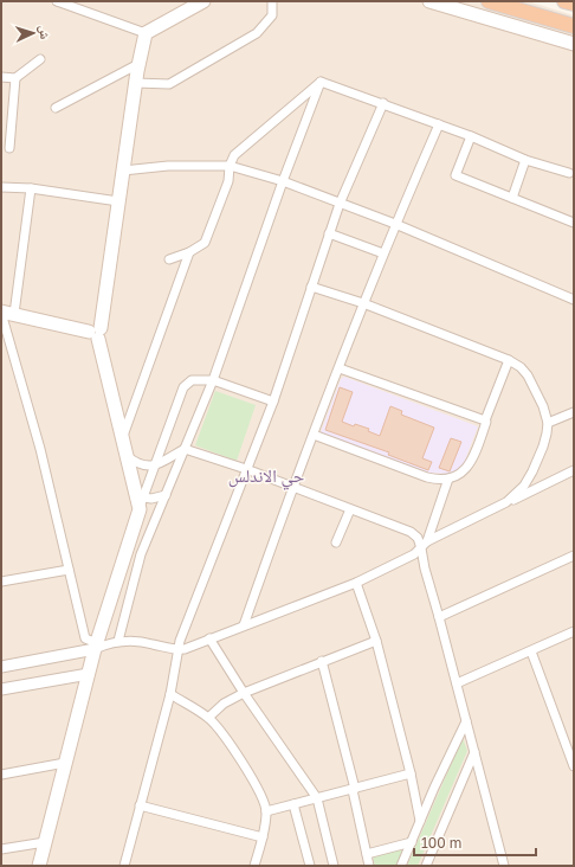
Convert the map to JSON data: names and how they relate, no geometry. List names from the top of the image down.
{
  "districts": ["حي الاندلس"],
  "scale_bar": "100 m",
  "north": "right"
}
